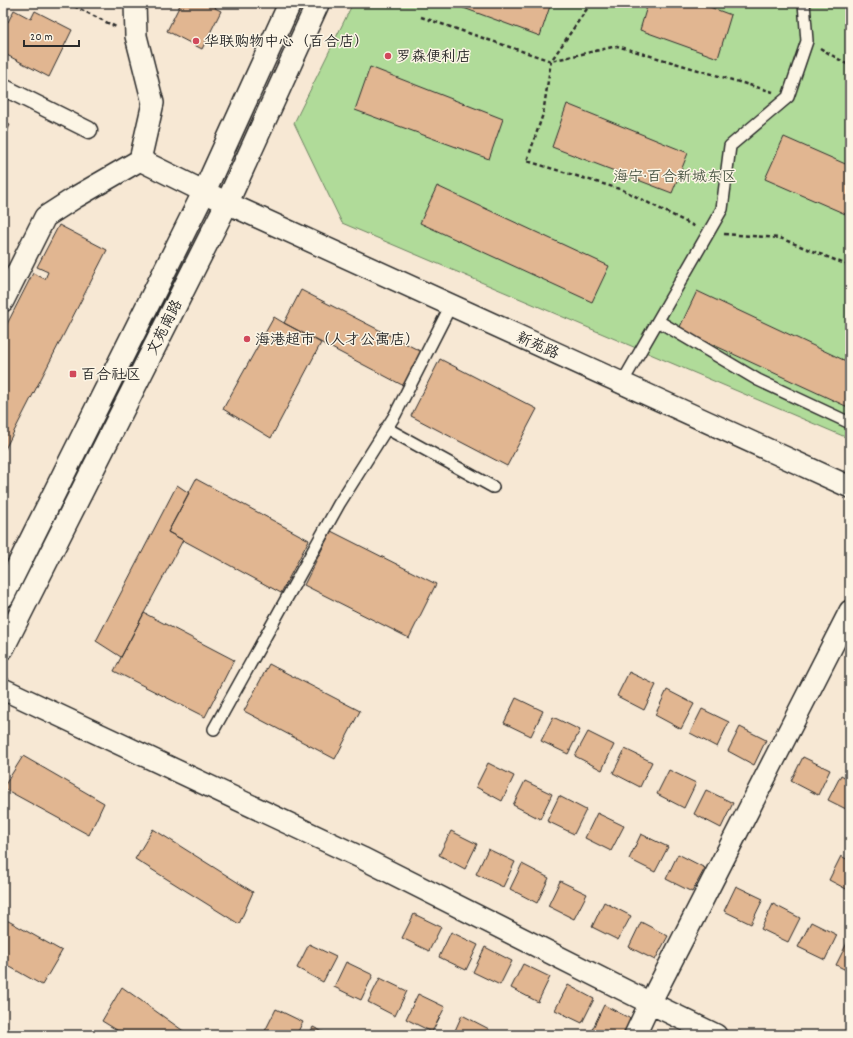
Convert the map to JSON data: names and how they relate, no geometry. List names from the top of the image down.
{
  "streets": {
    "main road": ["文苑南路"],
    "street": ["新苑路"]
  },
  "crossings": [
    ["文苑南路", "新苑路"]
  ],
  "parks": ["海宁·百合新城东区"],
  "places": {
    "other": ["华联购物中心（百合店）", "罗森便利店", "海港超市（人才公寓店）"],
    "transit": ["百合社区"]
  },
  "scale_bar": "20 m"
}
